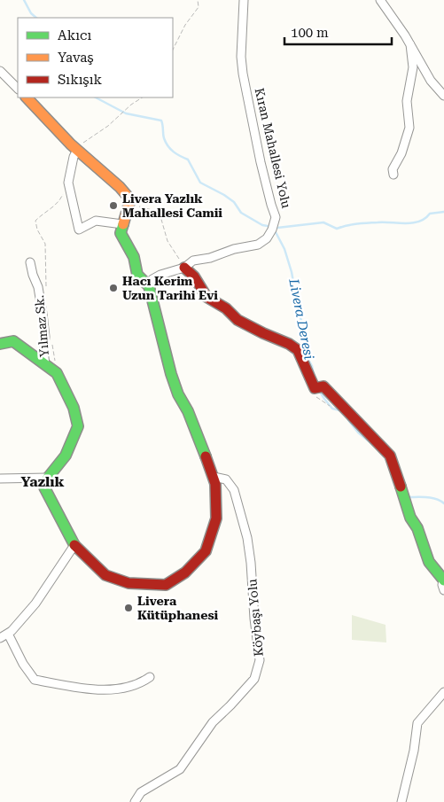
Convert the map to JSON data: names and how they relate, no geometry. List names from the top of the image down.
{
  "streets": {
    "street": ["Kıran Mahallesi Yolu", "Yılmaz Sk.", "Köybaşı Yolu"]
  },
  "districts": ["Yazlık"],
  "water": ["Livera Deresi"],
  "places": ["Livera Yazlık Mahallesi Camii", "Hacı Kerim Uzun Tarihi Evi", "Livera Kütüphanesi"],
  "legend": ["Akıcı", "Yavaş", "Sıkışık"],
  "scale_bar": "100 m"
}
